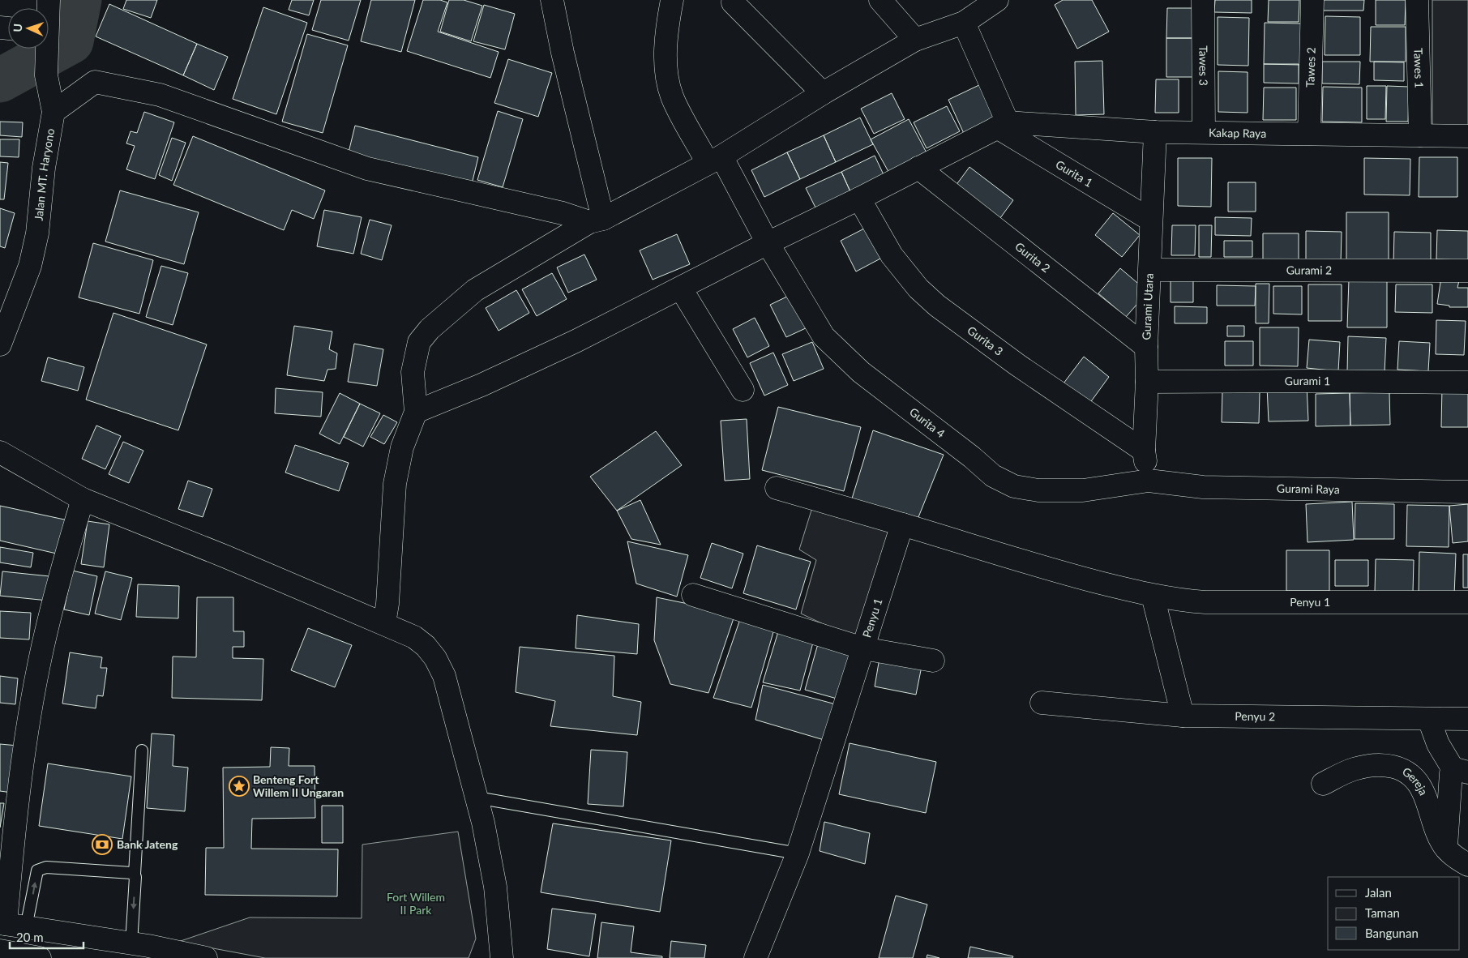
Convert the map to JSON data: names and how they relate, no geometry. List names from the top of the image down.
{
  "streets": {
    "main road": [
      "Tawes 3",
      "Tawes 2",
      "Tawes 1",
      "Kakap Raya",
      "Gurita 1",
      "Jalan MT. Haryono",
      "Gurita 2",
      "Gurami 2",
      "Gurami Utara",
      "Gurita 3",
      "Gurami 1",
      "Gurita 4",
      "Gurami Raya",
      "Penyu 1",
      "Penyu 2",
      "Gereja"
    ]
  },
  "crossings": [
    ["Tawes 3", "Kakap Raya"],
    ["Tawes 2", "Kakap Raya"],
    ["Tawes 1", "Kakap Raya"],
    ["Kakap Raya", "Gurita 1"],
    ["Kakap Raya", "Gurami Utara"],
    ["Gurita 1", "Gurami Utara"],
    ["Gurita 2", "Gurami Utara"],
    ["Gurami 2", "Gurami Utara"],
    ["Gurami Utara", "Gurita 3"],
    ["Gurami Utara", "Gurami 1"],
    ["Gurami Utara", "Gurita 4"],
    ["Gurami Utara", "Gurami Raya"],
    ["Gurita 4", "Gurami Raya"]
  ],
  "parks": ["Fort Willem II Park"],
  "places": {
    "place": ["Benteng Fort Willem II Ungaran"],
    "bank": ["Bank Jateng"]
  },
  "legend": ["Jalan", "Taman", "Bangunan"],
  "scale_bar": "20 m",
  "north": "left"
}
